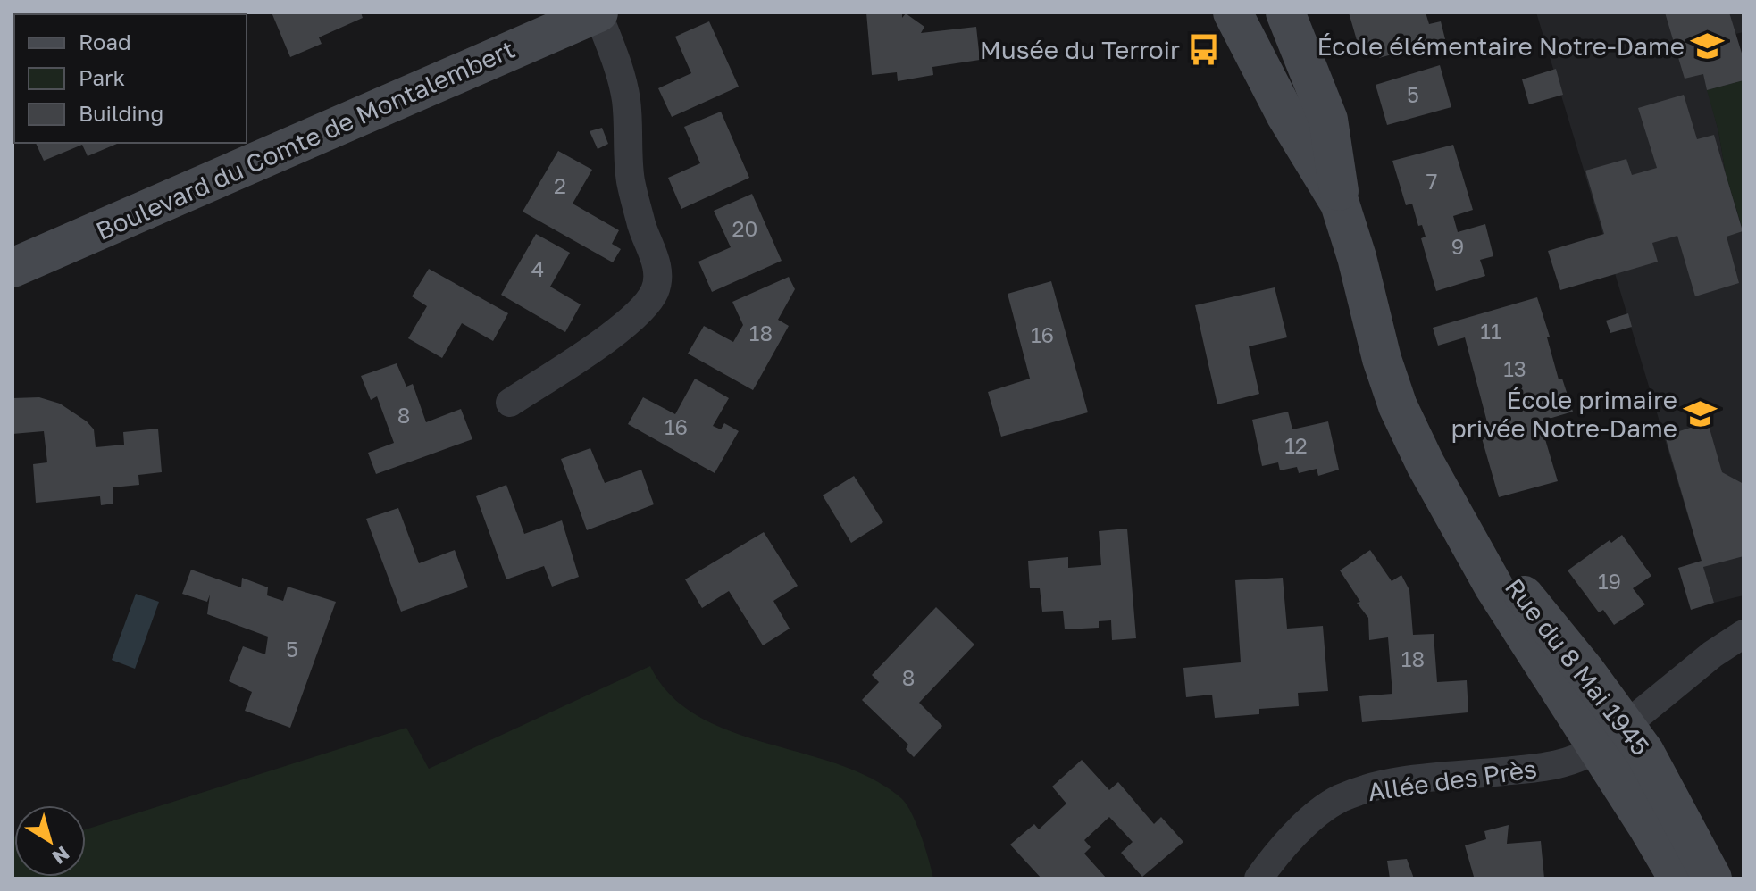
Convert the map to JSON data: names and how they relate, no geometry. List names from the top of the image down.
{
  "streets": {
    "main road": ["Boulevard du Comte de Montalembert", "Rue du 8 Mai 1945"],
    "street": ["Allée des Près"]
  },
  "crossings": [
    ["Rue du 8 Mai 1945", "Allée des Près"]
  ],
  "places": {
    "school or university": ["École élémentaire Notre-Dame", "École primaire privée Notre-Dame"],
    "bus stop": ["Musée du Terroir"]
  },
  "house_numbers": [
    "5",
    "7",
    "2",
    "20",
    "9",
    "4",
    "11",
    "18",
    "16",
    "13",
    "8",
    "16",
    "12",
    "19",
    "5",
    "18",
    "8"
  ],
  "legend": ["Road", "Park", "Building"],
  "north": "bottom right"
}
